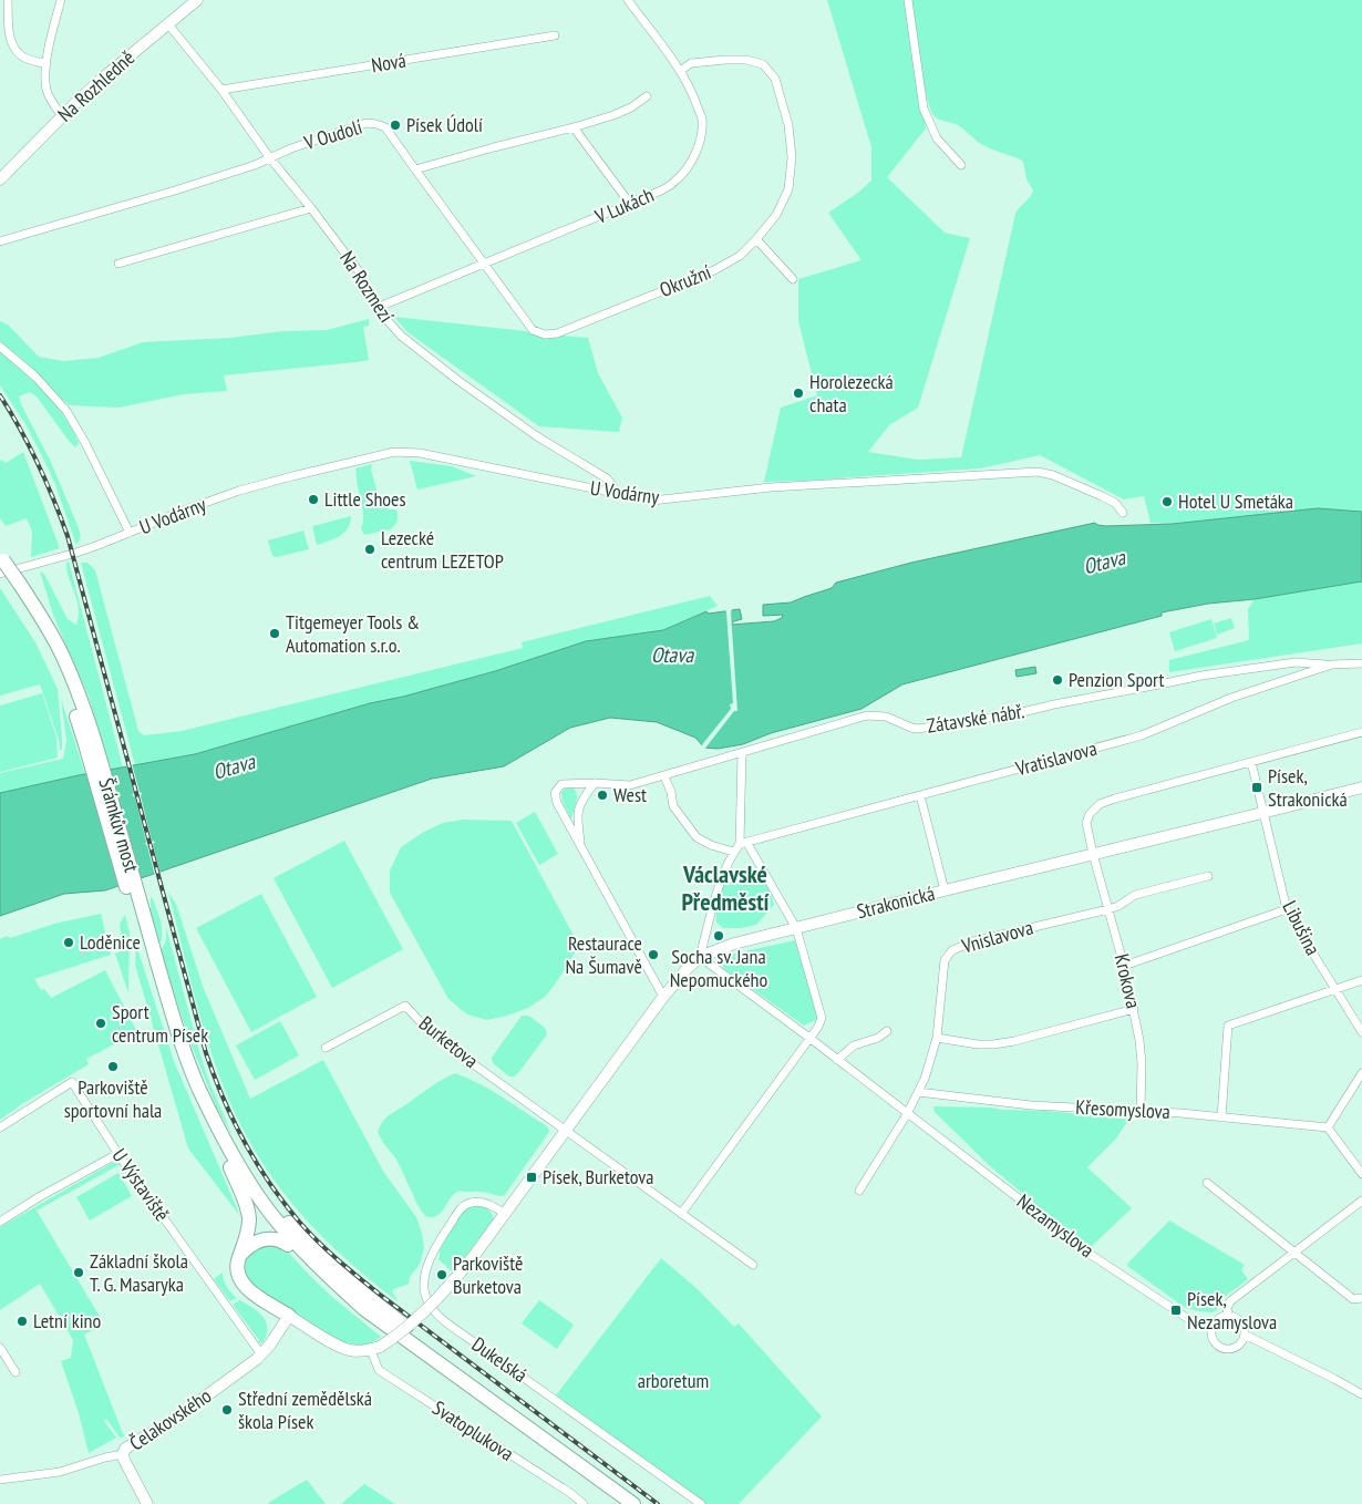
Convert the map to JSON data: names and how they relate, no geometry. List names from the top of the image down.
{
  "streets": {
    "highway": ["Šrámkův most"],
    "main road": ["Na Rozhledně", "Strakonická", "Čelakovského"],
    "street": [
      "Nová",
      "V Oudolí",
      "V Lukách",
      "Okružní",
      "Na Rozmezí",
      "U Vodárny",
      "Zátavské nábř.",
      "Vratislavova",
      "Libušina",
      "Vnislavova",
      "Krokova",
      "Burketova",
      "Křesomyslova",
      "U Výstaviště",
      "Nezamyslova",
      "Dukelská",
      "Svatoplukova"
    ]
  },
  "crossings": [
    ["Nová", "Na Rozmezí"],
    ["Na Rozhledně", "Na Rozmezí"],
    ["V Oudolí", "Okružní"],
    ["V Oudolí", "Na Rozmezí"],
    ["V Lukách", "Okružní"],
    ["V Lukách", "Na Rozmezí"],
    ["Na Rozmezí", "U Vodárny"],
    ["U Vodárny", "Šrámkův most"],
    ["Zátavské nábř.", "Vratislavova"],
    ["Strakonická", "Libušina"],
    ["Strakonická", "Krokova"],
    ["Strakonická", "Nezamyslova"],
    ["Vnislavova", "Krokova"],
    ["Vnislavova", "Křesomyslova"],
    ["Vnislavova", "Nezamyslova"],
    ["Krokova", "Křesomyslova"],
    ["U Výstaviště", "Čelakovského"]
  ],
  "districts": ["Václavské Předměstí"],
  "water": ["Otava"],
  "parks": ["arboretum"],
  "places": {
    "other": [
      "Písek Údolí",
      "Horolezecká chata",
      "Little Shoes",
      "Hotel U Smetáka",
      "Lezecké centrum LEZETOP",
      "Titgemeyer Tools & Automation s.r.o.",
      "Penzion Sport",
      "West",
      "Socha sv. Jana Nepomuckého",
      "Loděnice",
      "Restaurace Na Šumavě",
      "Sport centrum Písek",
      "Parkoviště sportovní hala",
      "Základní škola T. G. Masaryka",
      "Parkoviště Burketova",
      "Letní kino",
      "Střední zemědělská škola Písek"
    ],
    "transit": ["Písek, Strakonická", "Písek, Burketova", "Písek, Nezamyslova"]
  }
}
